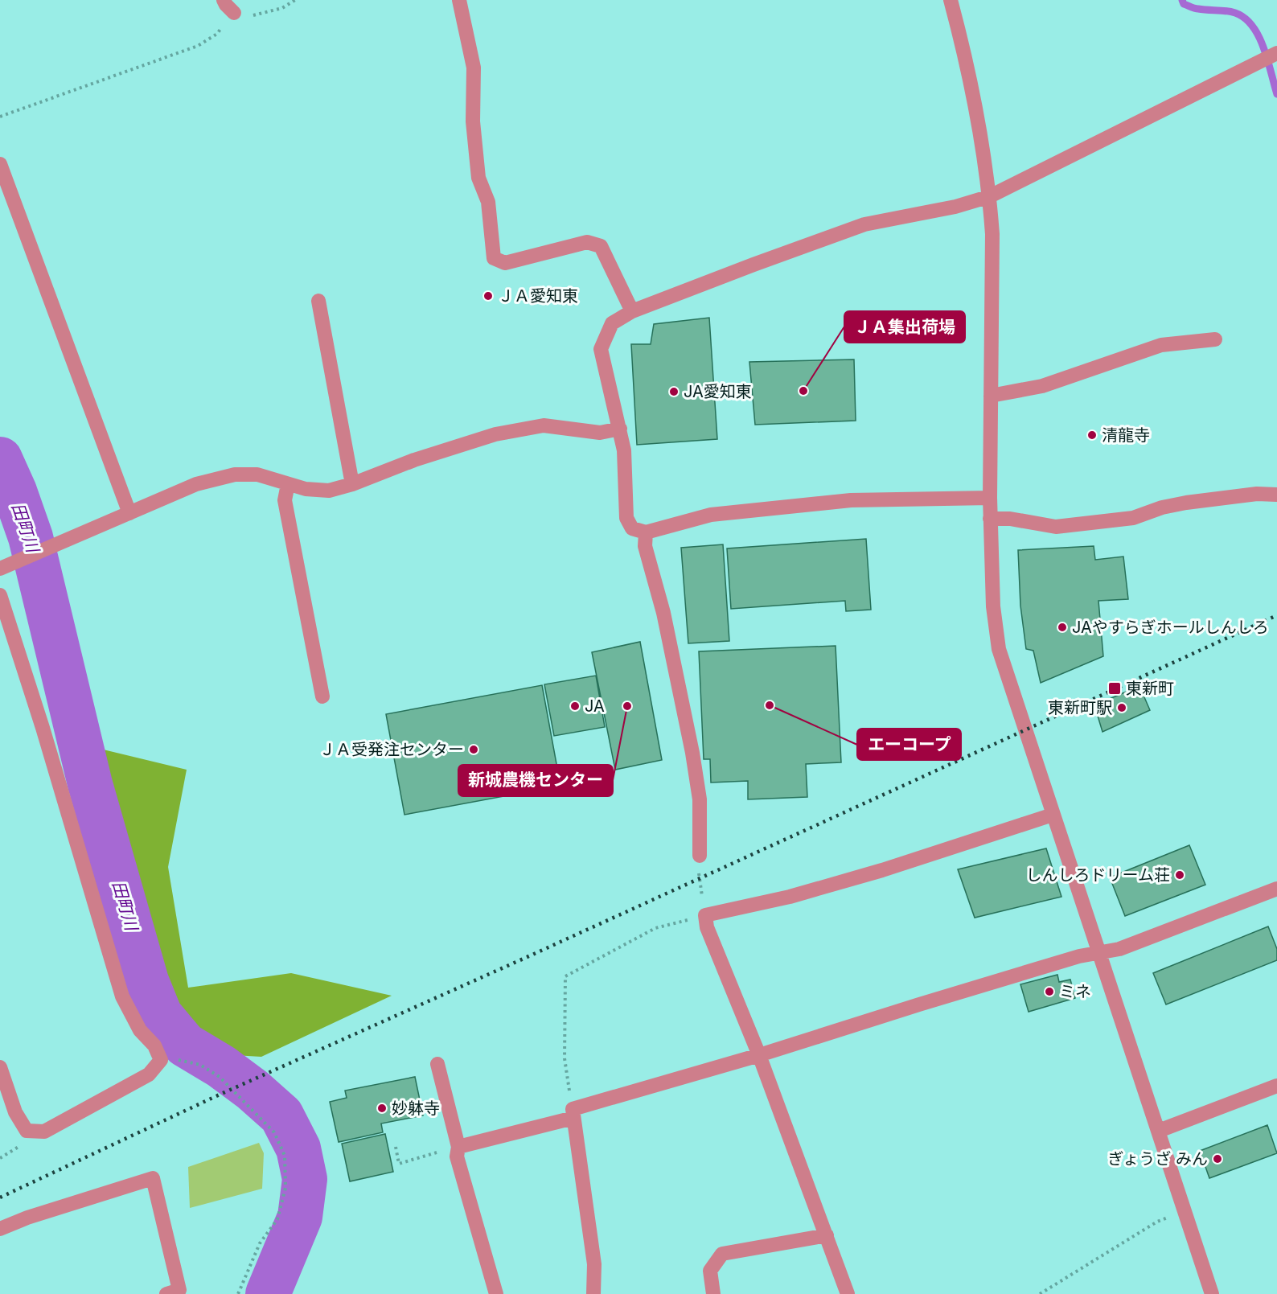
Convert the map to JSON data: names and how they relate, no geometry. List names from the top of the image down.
{
  "water": ["田町川"],
  "places": {
    "other": [
      "ＪＡ愛知東",
      "ＪＡ集出荷場",
      "JA愛知東",
      "清龍寺",
      "JAやすらぎホールしんしろ",
      "エーコープ",
      "JA",
      "新城農機センター",
      "東新町駅",
      "ＪＡ受発注センター",
      "しんしろドリーム荘",
      "ミネ",
      "妙躰寺",
      "ぎょうざ みん"
    ],
    "transit": ["東新町"]
  }
}
